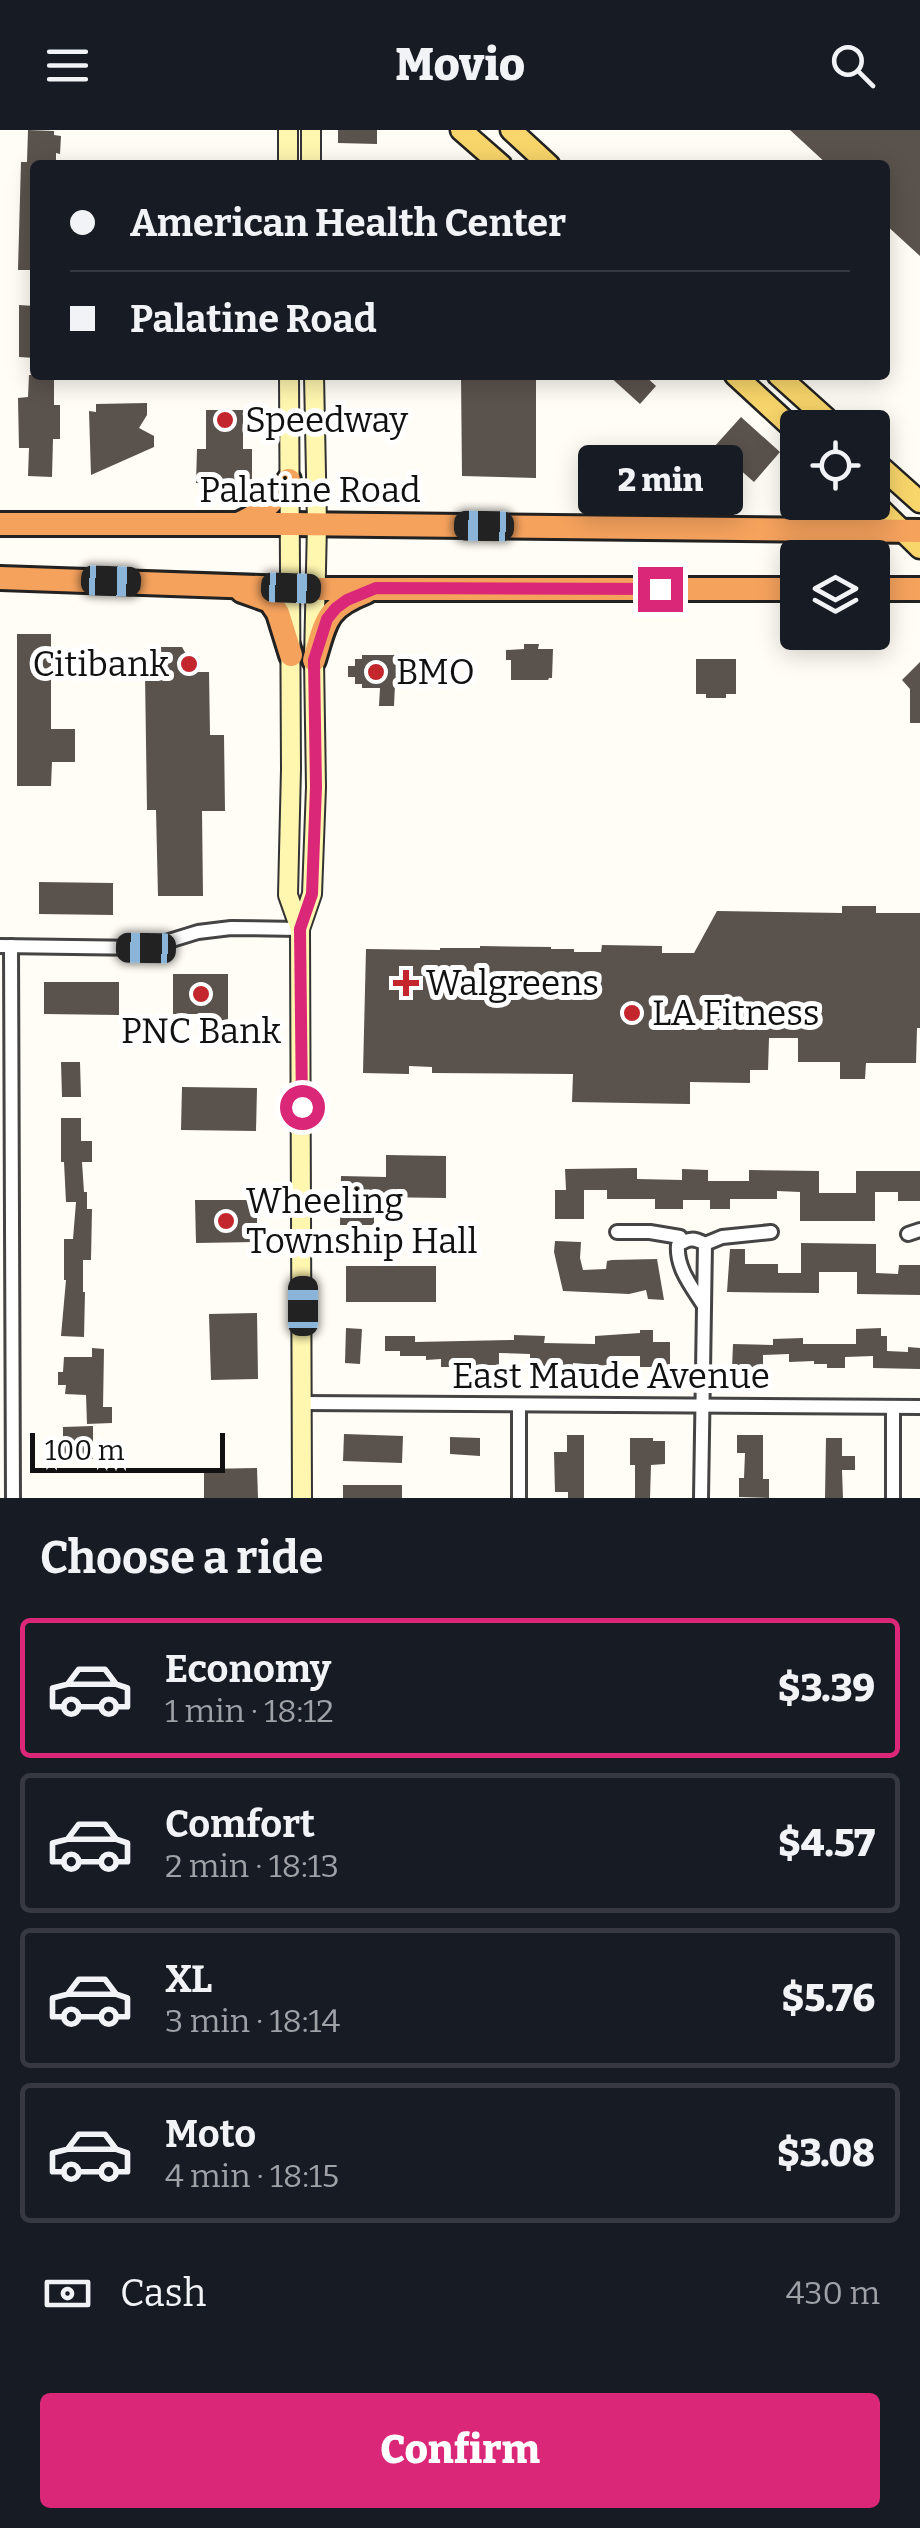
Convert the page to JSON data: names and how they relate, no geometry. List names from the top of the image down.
{
  "streets": {
    "highway": ["Palatine Road"],
    "street": ["East Maude Avenue"]
  },
  "places": {
    "other": [
      "Speedway",
      "Citibank",
      "BMO",
      "PNC Bank",
      "LA Fitness",
      "Wheeling Township Hall"
    ],
    "health": ["Walgreens"]
  },
  "scale_bar": "100 m",
  "page": {
    "header": "Movio",
    "banner": ["American Health Center", "Palatine Road"],
    "bubble": "2 min",
    "scale": "100 m",
    "heading": "Choose a ride",
    "list": [
      {
        "name": "Economy",
        "note": "1 min · 18:12",
        "value": "$3.39"
      },
      {
        "name": "Comfort",
        "note": "2 min · 18:13",
        "value": "$4.57"
      },
      {
        "name": "XL",
        "note": "3 min · 18:14",
        "value": "$5.76"
      },
      {
        "name": "Moto",
        "note": "4 min · 18:15",
        "value": "$3.08"
      }
    ],
    "pay": ["Cash", "430 m"],
    "buttons": "Confirm"
  }
}
